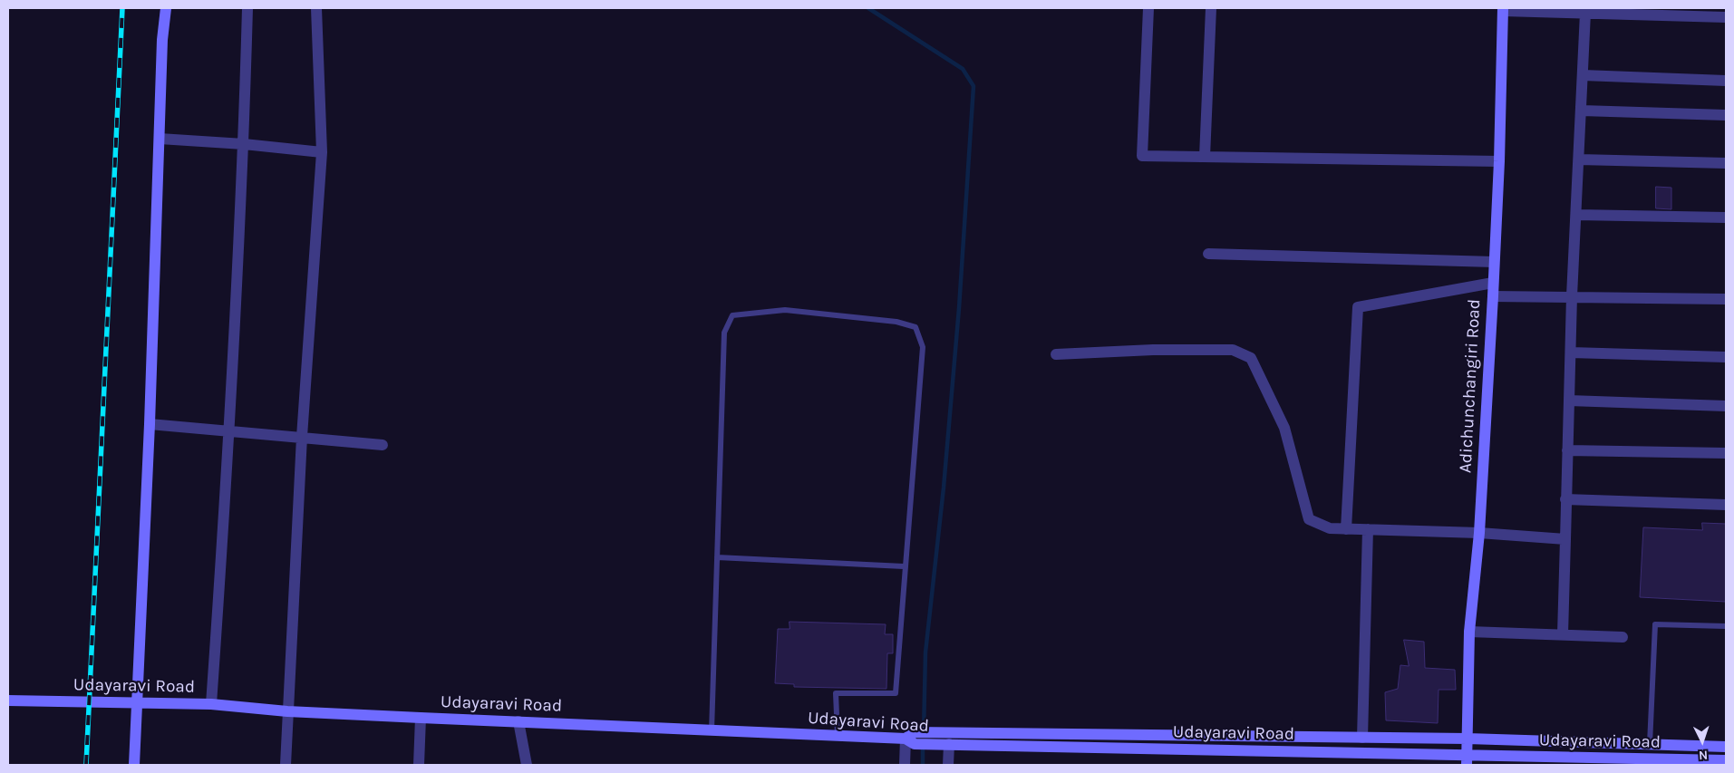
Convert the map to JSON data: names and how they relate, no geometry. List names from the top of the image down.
{
  "streets": {
    "street": ["Adichunchangiri Road", "Udayaravi Road"]
  },
  "crossings": [
    ["Adichunchangiri Road", "Udayaravi Road"]
  ],
  "north": "bottom"
}
